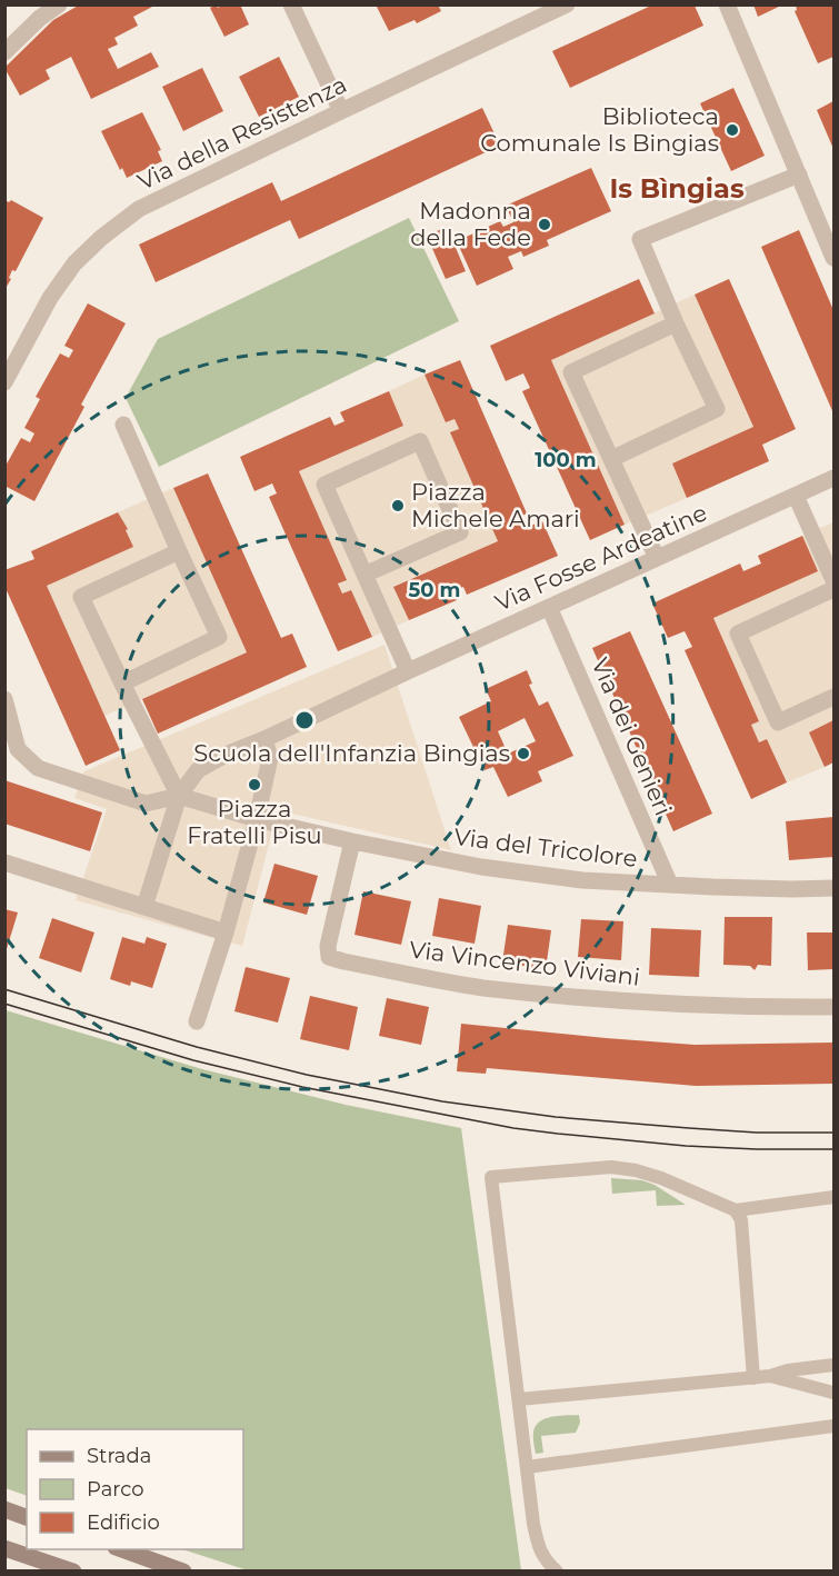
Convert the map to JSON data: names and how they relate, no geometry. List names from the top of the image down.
{
  "streets": {
    "street": [
      "Via della Resistenza",
      "Via Fosse Ardeatine",
      "Via dei Genieri",
      "Via del Tricolore",
      "Via Vincenzo Viviani"
    ]
  },
  "crossings": [
    ["Via Fosse Ardeatine", "Via dei Genieri"],
    ["Via dei Genieri", "Via del Tricolore"],
    ["Via del Tricolore", "Via Vincenzo Viviani"]
  ],
  "districts": ["Is Bìngias"],
  "places": [
    "Biblioteca Comunale Is Bingias",
    "Madonna della Fede",
    "Piazza Michele Amari",
    "Scuola dell'Infanzia Bingias",
    "Piazza Fratelli Pisu"
  ],
  "legend": ["Strada", "Parco", "Edificio"],
  "rings": ["100 m", "50 m"]
}
